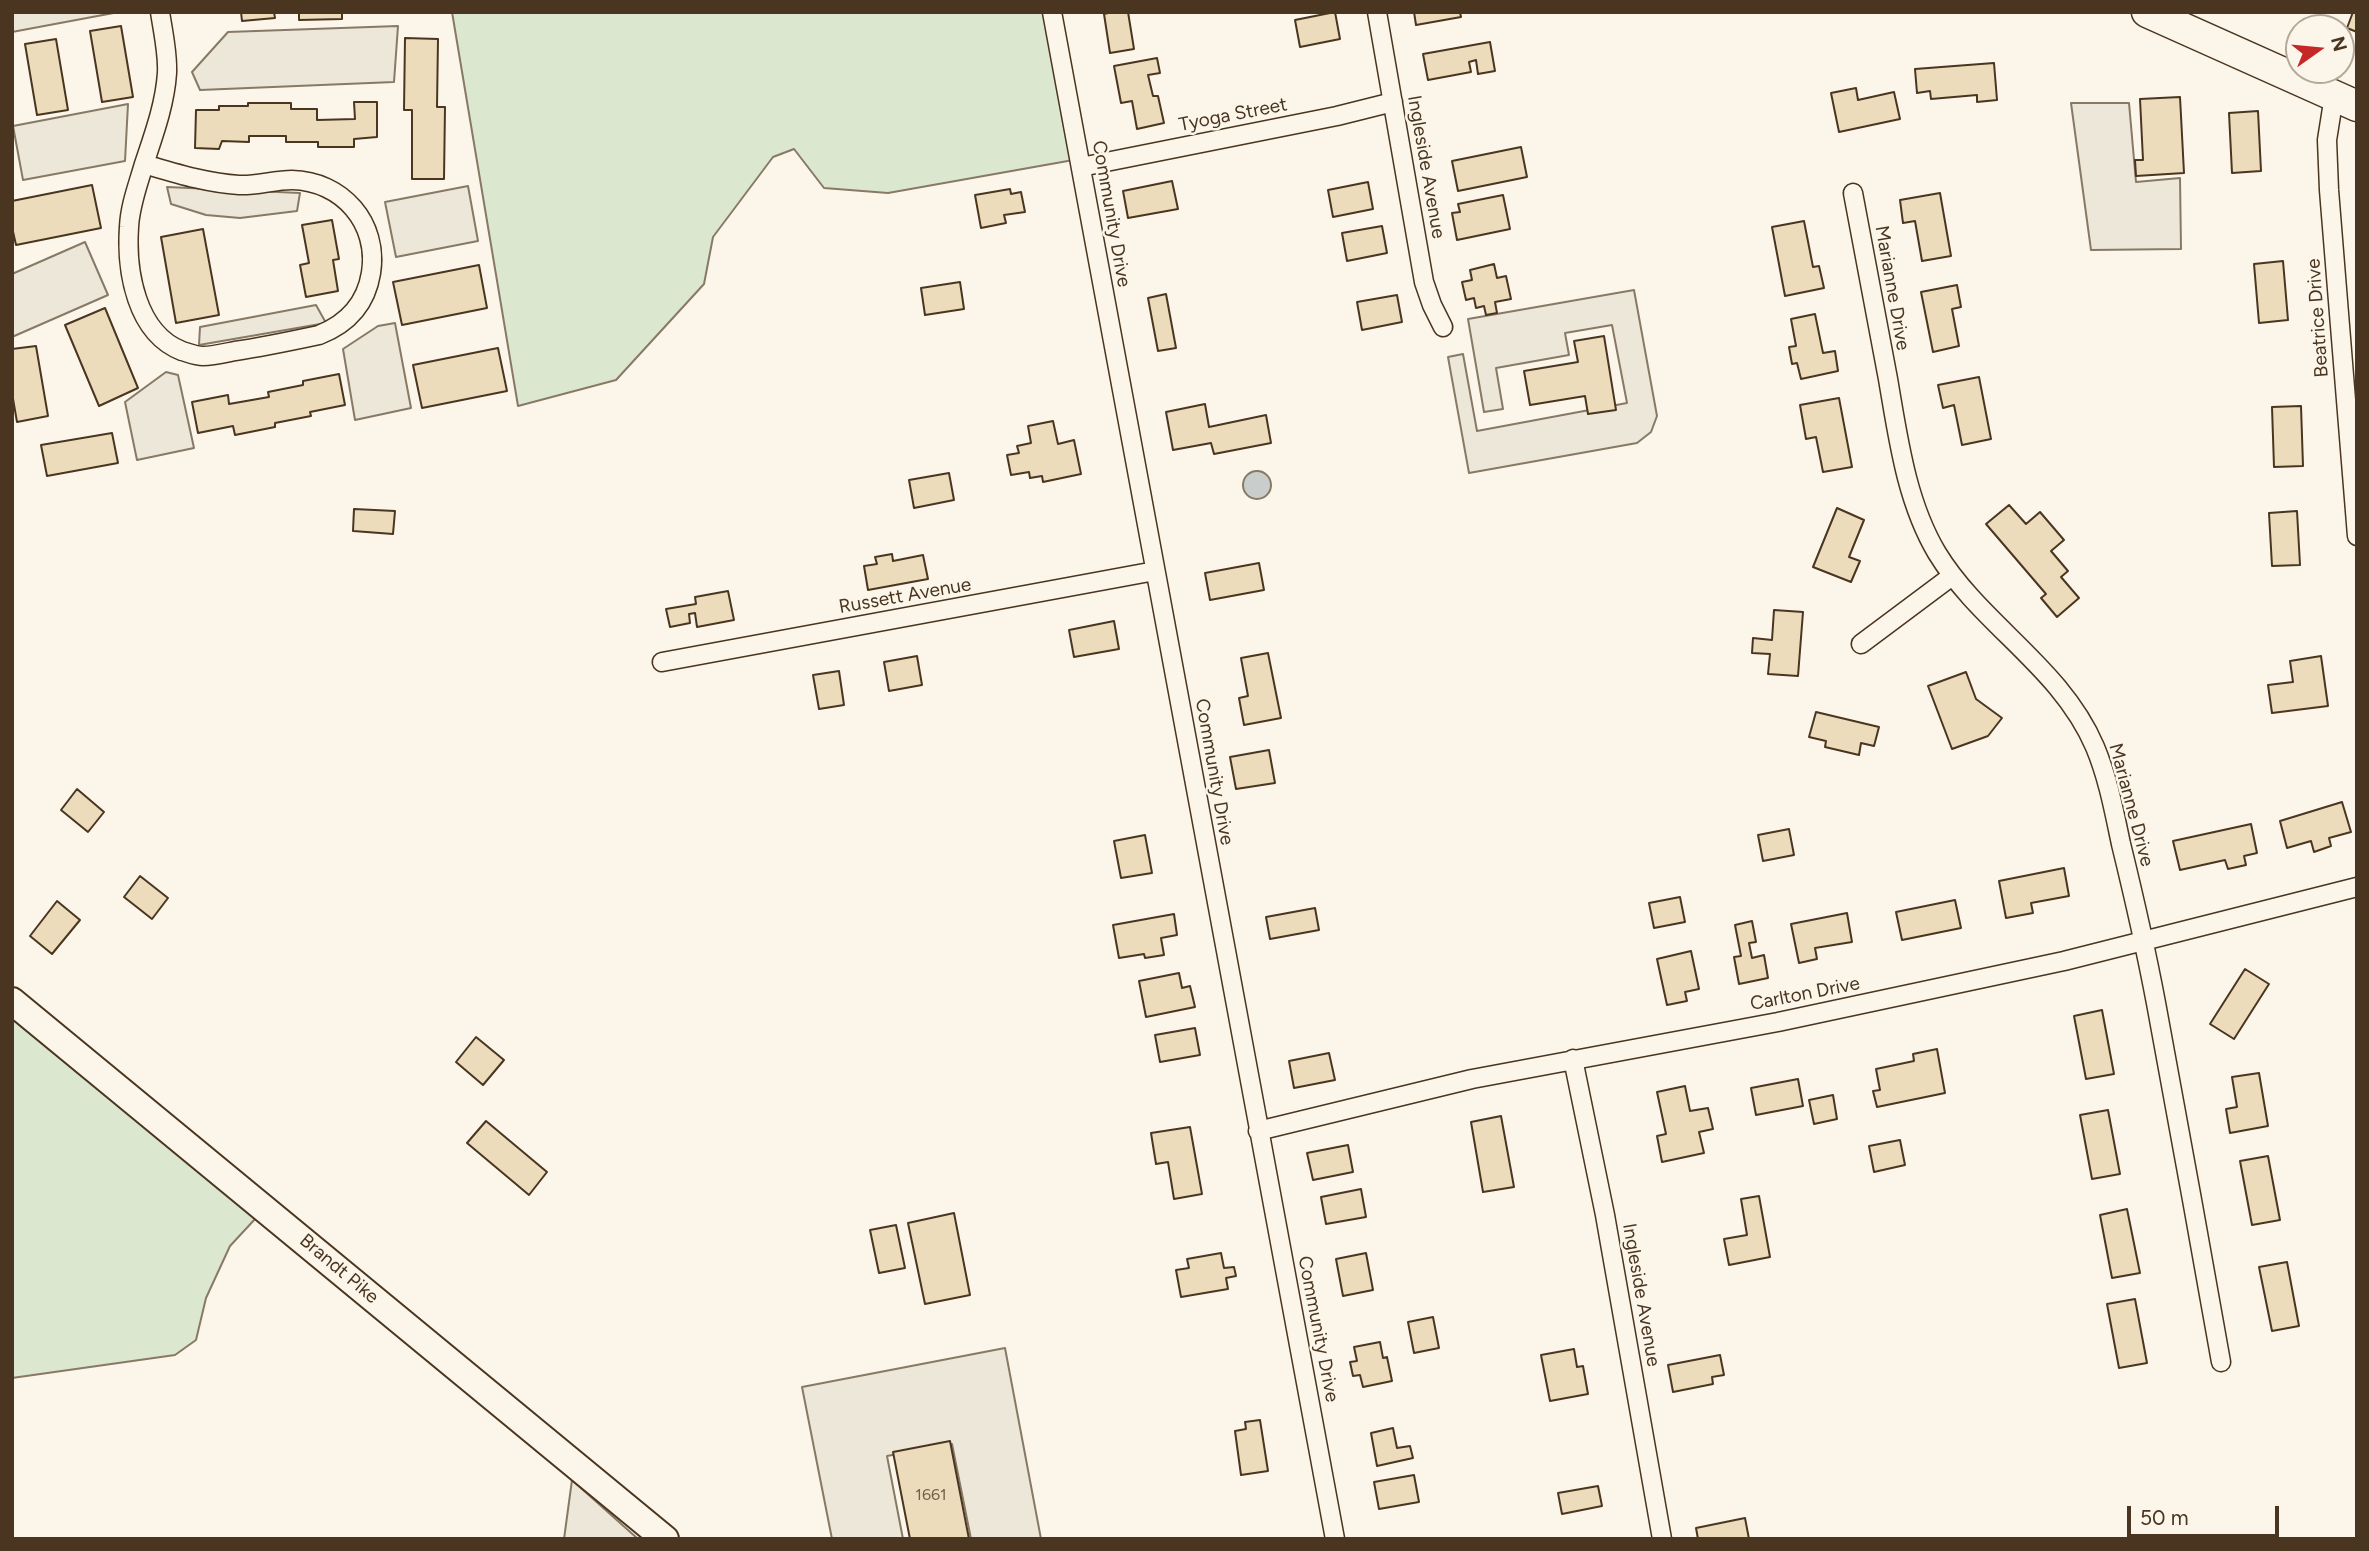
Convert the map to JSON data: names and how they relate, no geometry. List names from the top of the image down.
{
  "streets": {
    "main road": ["Brandt Pike"],
    "street": [
      "Tyoga Street",
      "Ingleside Avenue",
      "Community Drive",
      "Marianne Drive",
      "Beatrice Drive",
      "Russett Avenue",
      "Carlton Drive"
    ]
  },
  "crossings": [
    ["Tyoga Street", "Ingleside Avenue"],
    ["Tyoga Street", "Community Drive"],
    ["Ingleside Avenue", "Carlton Drive"],
    ["Community Drive", "Russett Avenue"],
    ["Community Drive", "Carlton Drive"],
    ["Marianne Drive", "Carlton Drive"]
  ],
  "house_numbers": ["1661"],
  "scale_bar": "50 m",
  "north": "right"
}
